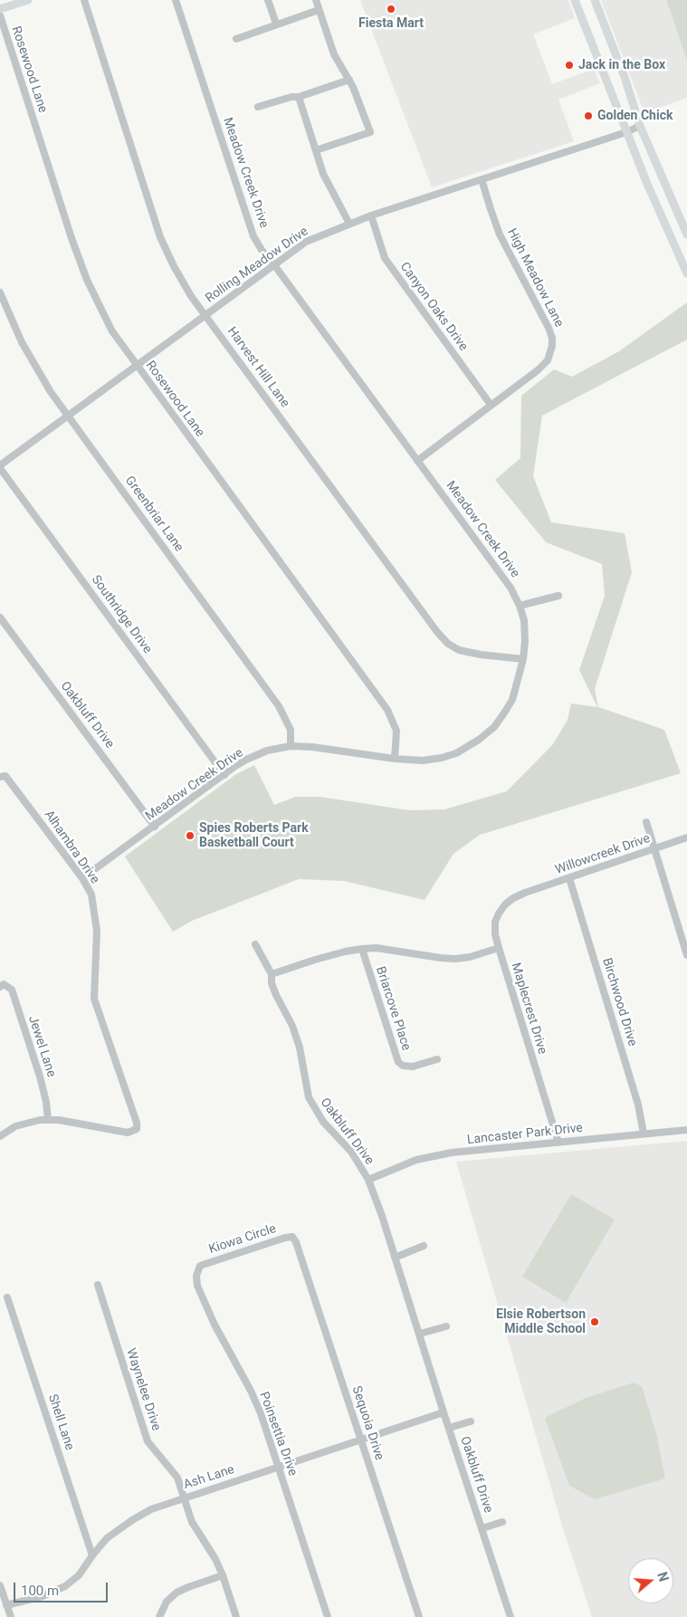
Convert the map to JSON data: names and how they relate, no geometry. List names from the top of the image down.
{
  "streets": {
    "street": [
      "Rosewood Lane",
      "Meadow Creek Drive",
      "Rolling Meadow Drive",
      "High Meadow Lane",
      "Canyon Oaks Drive",
      "Harvest Hill Lane",
      "Greenbriar Lane",
      "Southridge Drive",
      "Oakbluff Drive",
      "Alhambra Drive",
      "Willowcreek Drive",
      "Birchwood Drive",
      "Briarcove Place",
      "Maplecrest Drive",
      "Jewel Lane",
      "Lancaster Park Drive",
      "Kiowa Circle",
      "Waynelee Drive",
      "Shell Lane",
      "Sequoia Drive",
      "Poinsettia Drive",
      "Ash Lane"
    ]
  },
  "crossings": [
    ["Rosewood Lane", "Meadow Creek Drive"],
    ["Rosewood Lane", "Rolling Meadow Drive"],
    ["Meadow Creek Drive", "Rolling Meadow Drive"],
    ["Meadow Creek Drive", "High Meadow Lane"],
    ["Meadow Creek Drive", "Harvest Hill Lane"],
    ["Meadow Creek Drive", "Greenbriar Lane"],
    ["Meadow Creek Drive", "Southridge Drive"],
    ["Meadow Creek Drive", "Oakbluff Drive"],
    ["Meadow Creek Drive", "Alhambra Drive"],
    ["Rolling Meadow Drive", "High Meadow Lane"],
    ["Rolling Meadow Drive", "Canyon Oaks Drive"],
    ["Rolling Meadow Drive", "Harvest Hill Lane"],
    ["Rolling Meadow Drive", "Greenbriar Lane"],
    ["Rolling Meadow Drive", "Southridge Drive"],
    ["High Meadow Lane", "Canyon Oaks Drive"],
    ["Oakbluff Drive", "Lancaster Park Drive"],
    ["Oakbluff Drive", "Ash Lane"],
    ["Alhambra Drive", "Jewel Lane"],
    ["Willowcreek Drive", "Birchwood Drive"],
    ["Willowcreek Drive", "Maplecrest Drive"],
    ["Birchwood Drive", "Lancaster Park Drive"],
    ["Maplecrest Drive", "Lancaster Park Drive"],
    ["Kiowa Circle", "Sequoia Drive"],
    ["Kiowa Circle", "Poinsettia Drive"],
    ["Waynelee Drive", "Ash Lane"],
    ["Shell Lane", "Ash Lane"],
    ["Sequoia Drive", "Ash Lane"],
    ["Poinsettia Drive", "Ash Lane"]
  ],
  "places": [
    "Fiesta Mart",
    "Jack in the Box",
    "Golden Chick",
    "Spies Roberts Park Basketball Court",
    "Elsie Robertson Middle School"
  ],
  "scale_bar": "100 m",
  "north": "right"
}
